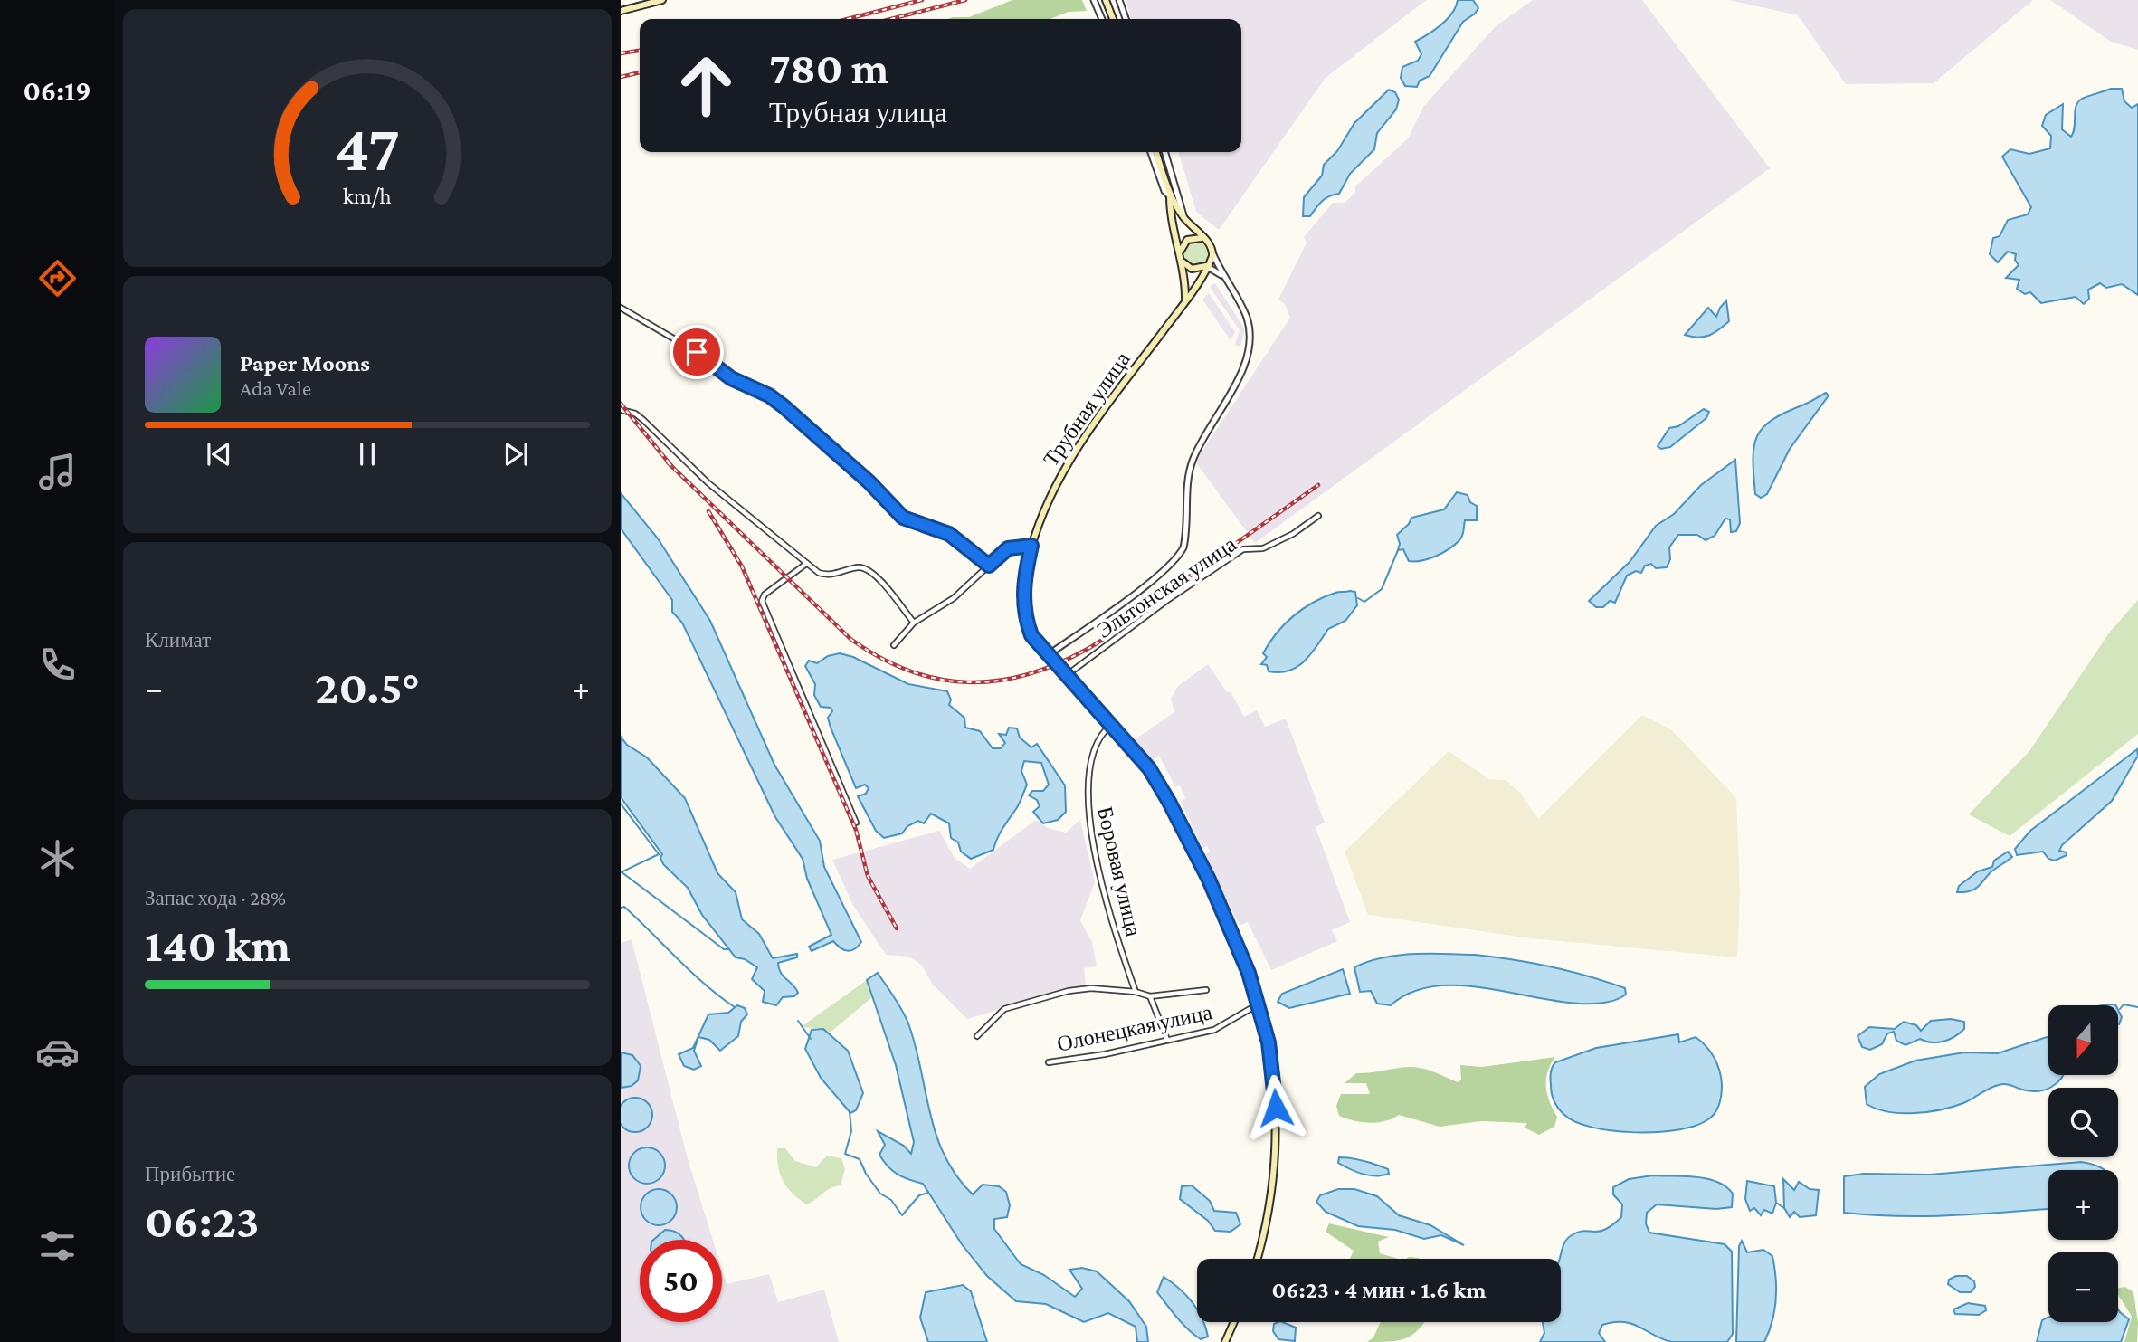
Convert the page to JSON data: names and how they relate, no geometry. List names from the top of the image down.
{
  "streets": {
    "main road": ["Трубная улица"],
    "street": ["Эльтонская улица", "Боровая улица", "Олонецкая улица"]
  },
  "crossings": [
    ["Трубная улица", "Эльтонская улица"],
    ["Трубная улица", "Боровая улица"],
    ["Трубная улица", "Олонецкая улица"]
  ],
  "north": "bottom",
  "page": {
    "tabs": "06:19",
    "turn": ["780 m", "Трубная улица"],
    "song": ["Paper Moons", "Ada Vale"],
    "tile": [
      "Климат",
      ["Запас хода · 28%", "140 km"],
      ["Прибытие", "06:23"]
    ],
    "heat": ["−", "20.5°", "+"],
    "map_buttons": ["+", "−"],
    "limit": "50",
    "trip": "06:23 · 4 мин · 1.6 km",
    "gauge": ["47", "km/h"]
  }
}
